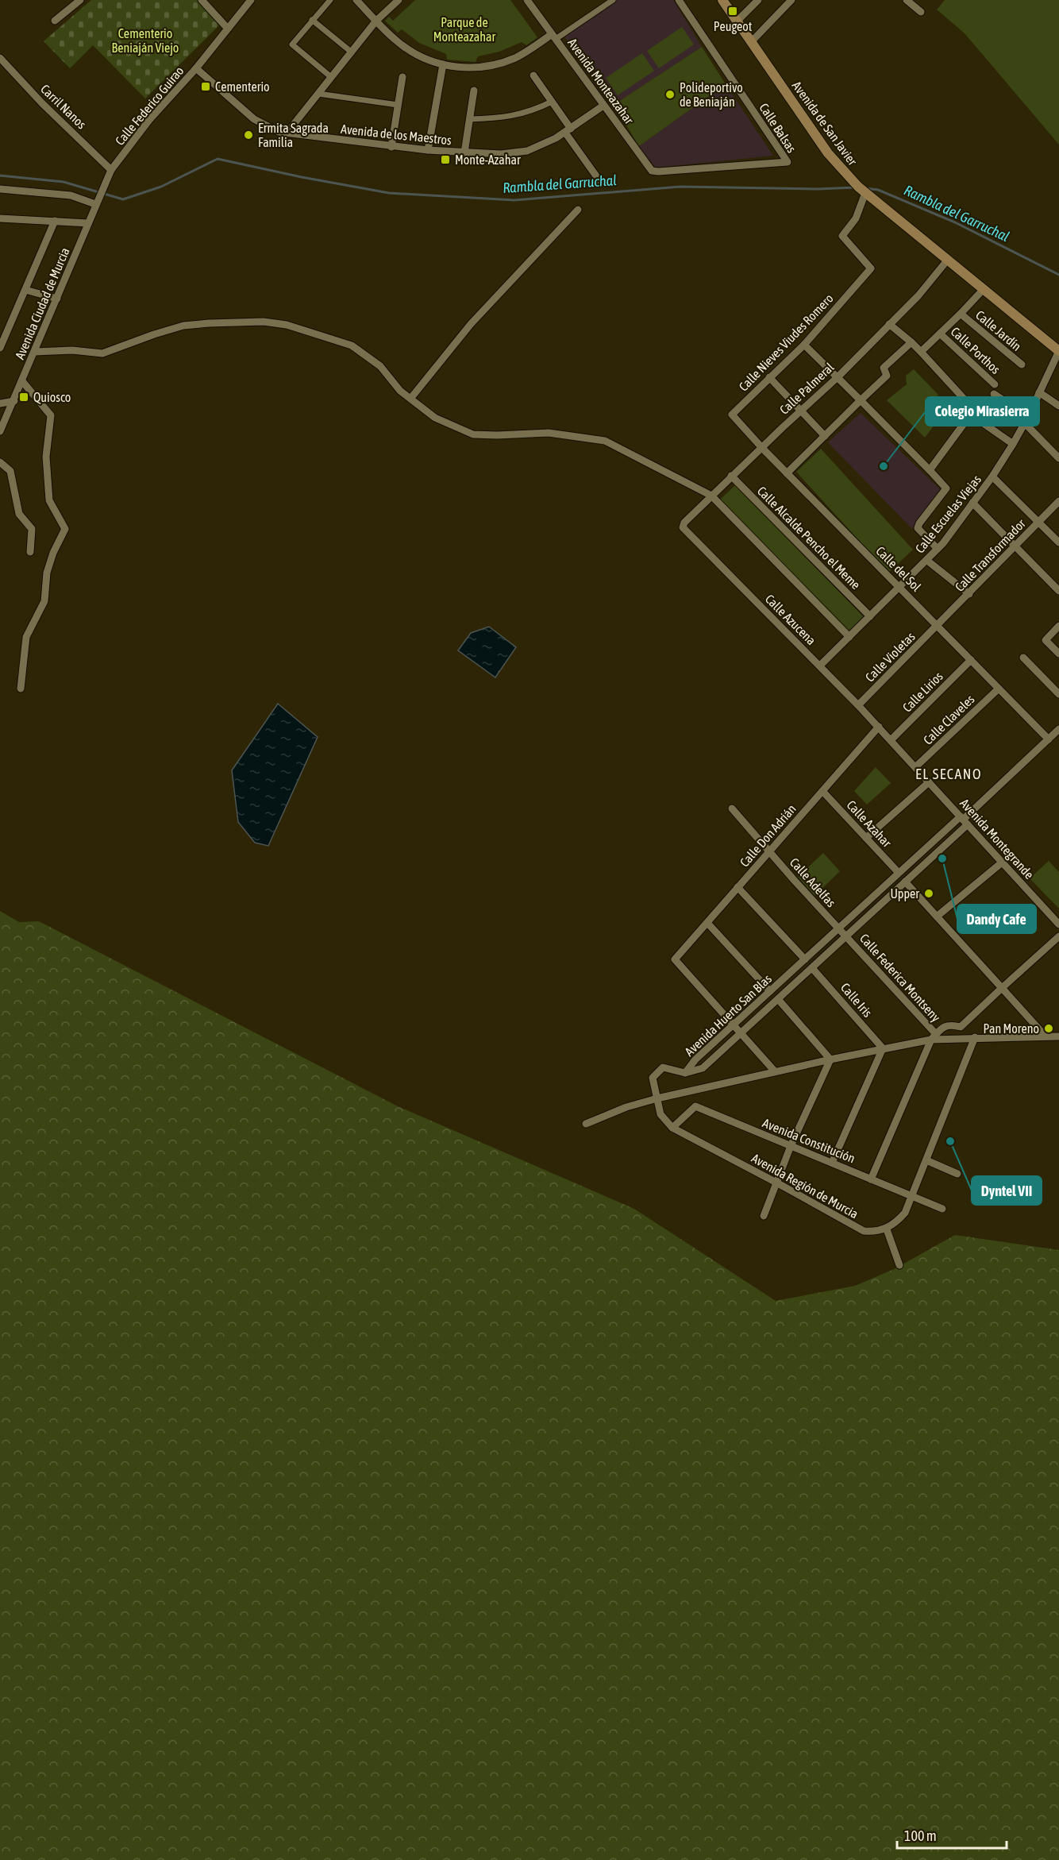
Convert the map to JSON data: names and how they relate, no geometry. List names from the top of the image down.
{
  "streets": {
    "main road": ["Avenida de San Javier"],
    "street": [
      "Avenida Monteazahar",
      "Calle Federico Guirao",
      "Carril Nanos",
      "Calle Balsas",
      "Avenida de los Maestros",
      "Avenida Ciudad de Murcia",
      "Calle Jardín",
      "Calle Nieves Viudes Romero",
      "Calle Porthos",
      "Calle Palmeral",
      "Calle Escuelas Viejas",
      "Calle Alcalde Pencho el Meme",
      "Calle Transformador",
      "Calle del Sol",
      "Calle Azucena",
      "Calle Violetas",
      "Calle Lirios",
      "Calle Claveles",
      "Calle Azahar",
      "Calle Don Adrián",
      "Avenida Montegrande",
      "Calle Adelfas",
      "Calle Federica Montseny",
      "Calle Iris",
      "Avenida Huerto San Blas",
      "Avenida Constitución",
      "Avenida Región de Murcia"
    ]
  },
  "crossings": [
    ["Avenida Monteazahar", "Calle Balsas"],
    ["Avenida Monteazahar", "Avenida de los Maestros"],
    ["Calle Federico Guirao", "Carril Nanos"],
    ["Calle Federico Guirao", "Avenida de los Maestros"],
    ["Calle Federico Guirao", "Avenida Ciudad de Murcia"],
    ["Avenida de San Javier", "Calle Nieves Viudes Romero"],
    ["Avenida de San Javier", "Calle Palmeral"],
    ["Avenida de San Javier", "Calle Escuelas Viejas"],
    ["Calle Nieves Viudes Romero", "Calle del Sol"],
    ["Calle Palmeral", "Calle Alcalde Pencho el Meme"],
    ["Calle Palmeral", "Calle del Sol"],
    ["Calle Palmeral", "Calle Azucena"],
    ["Calle Escuelas Viejas", "Calle Alcalde Pencho el Meme"],
    ["Calle Escuelas Viejas", "Calle del Sol"],
    ["Calle Escuelas Viejas", "Calle Azucena"],
    ["Calle Transformador", "Calle del Sol"],
    ["Calle Transformador", "Calle Violetas"],
    ["Calle del Sol", "Calle Violetas"],
    ["Calle del Sol", "Calle Lirios"],
    ["Calle del Sol", "Calle Claveles"],
    ["Calle del Sol", "Avenida Huerto San Blas"],
    ["Calle Azucena", "Calle Violetas"],
    ["Calle Azucena", "Calle Don Adrián"],
    ["Calle Azucena", "Avenida Montegrande"],
    ["Calle Lirios", "Avenida Montegrande"],
    ["Calle Claveles", "Avenida Montegrande"],
    ["Calle Azahar", "Calle Don Adrián"],
    ["Calle Azahar", "Avenida Huerto San Blas"],
    ["Calle Don Adrián", "Avenida Montegrande"],
    ["Calle Don Adrián", "Calle Adelfas"],
    ["Calle Don Adrián", "Avenida Huerto San Blas"],
    ["Avenida Montegrande", "Avenida Huerto San Blas"],
    ["Calle Adelfas", "Calle Federica Montseny"],
    ["Calle Adelfas", "Avenida Huerto San Blas"],
    ["Calle Federica Montseny", "Avenida Huerto San Blas"],
    ["Calle Iris", "Avenida Huerto San Blas"],
    ["Avenida Huerto San Blas", "Avenida Región de Murcia"],
    ["Avenida Constitución", "Avenida Región de Murcia"]
  ],
  "districts": ["EL SECANO"],
  "water": ["Rambla del Garruchal"],
  "parks": ["Parque de Monteazahar", "Cementerio Beniaján Viejo"],
  "places": {
    "transit": [
      "Peugeot",
      "Cementerio",
      "Monte-Azahar",
      "Quiosco"
    ],
    "other": [
      "Polideportivo de Beniaján",
      "Ermita Sagrada Familia",
      "Colegio Mirasierra",
      "Dandy Cafe",
      "Upper",
      "Pan Moreno",
      "Dyntel VII"
    ]
  },
  "scale_bar": "100 m"
}
